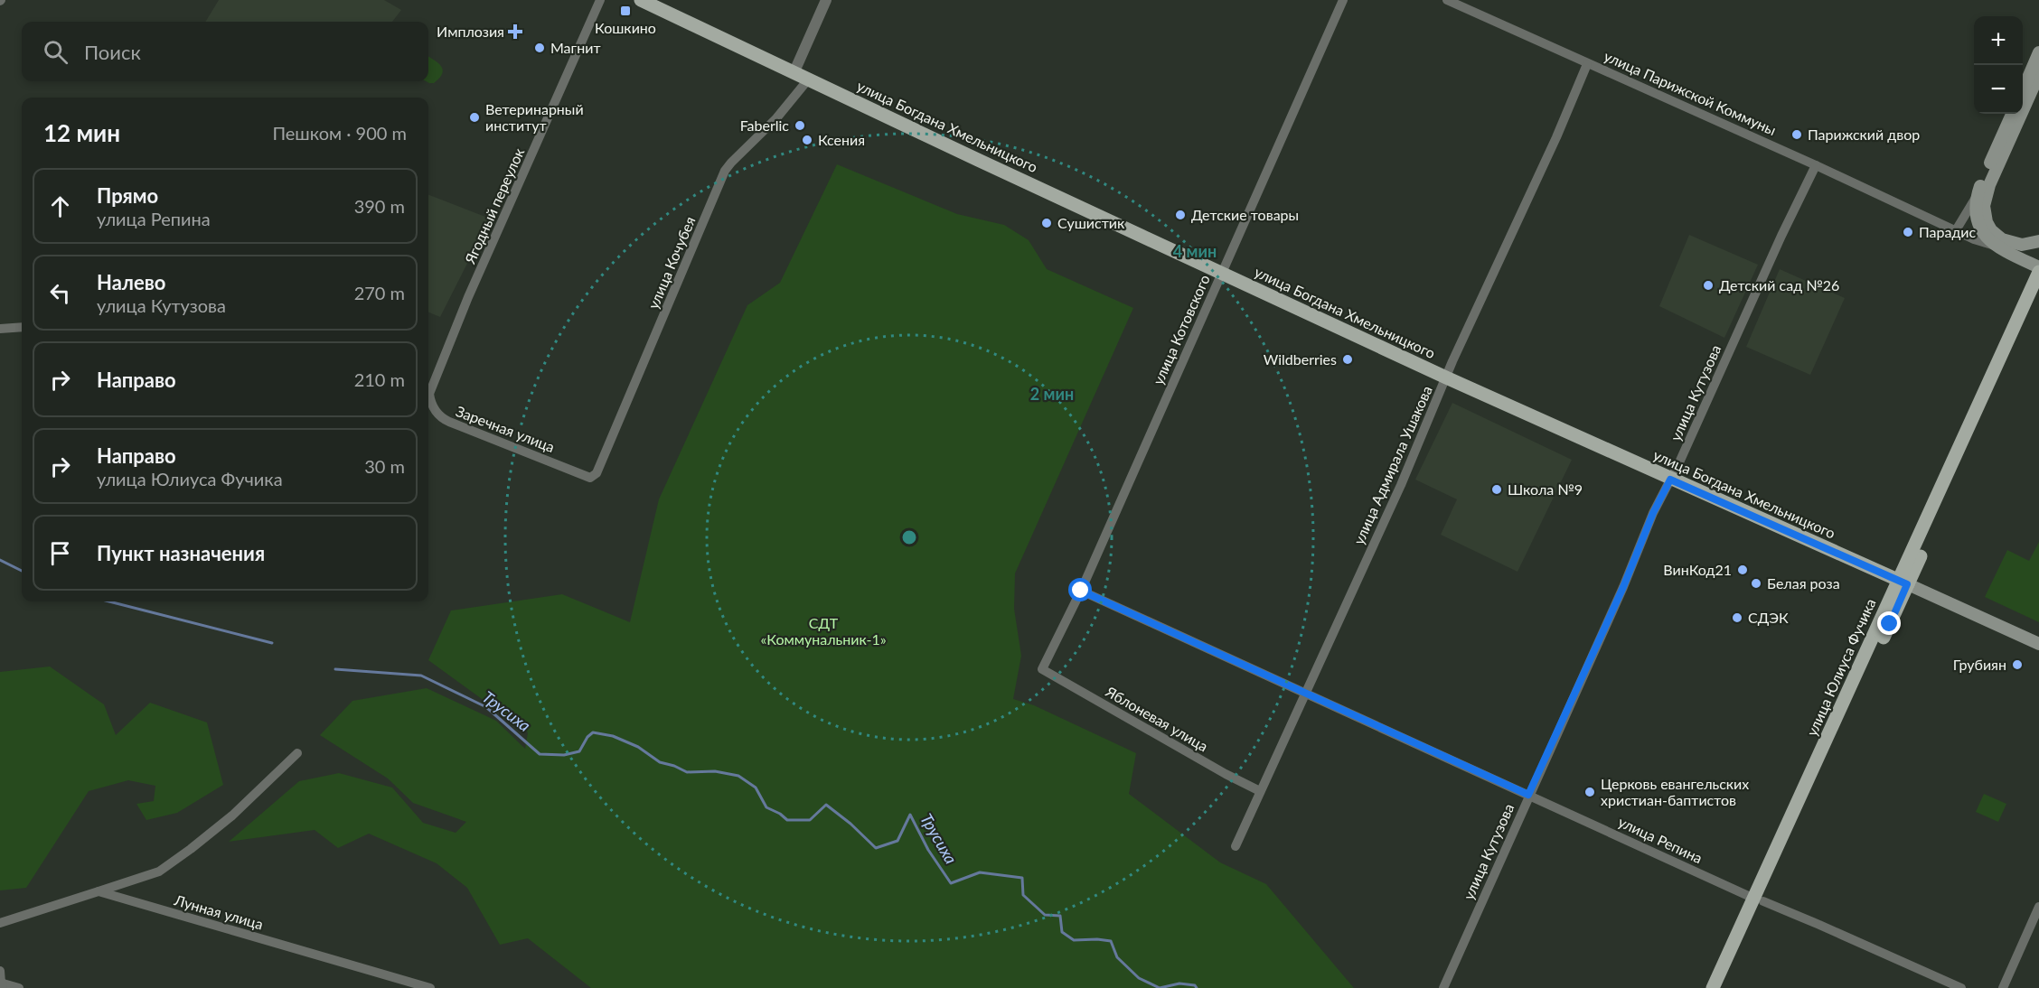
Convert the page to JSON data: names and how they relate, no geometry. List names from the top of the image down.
{
  "streets": {
    "main road": ["улица Парижской Коммуны", "улица Богдана Хмельницкого", "улица Юлиуса Фучика"],
    "street": [
      "Ягодный переулок",
      "улица Кочубея",
      "улица Котовского",
      "улица Кутузова",
      "Заречная улица",
      "улица Адмирала Ушакова",
      "Яблоневая улица",
      "улица Репина",
      "Лунная улица"
    ]
  },
  "crossings": [
    ["улица Парижской Коммуны", "улица Кутузова"],
    ["улица Парижской Коммуны", "улица Адмирала Ушакова"],
    ["улица Богдана Хмельницкого", "улица Кочубея"],
    ["улица Богдана Хмельницкого", "улица Котовского"],
    ["улица Богдана Хмельницкого", "улица Кутузова"],
    ["улица Богдана Хмельницкого", "улица Адмирала Ушакова"],
    ["улица Богдана Хмельницкого", "улица Юлиуса Фучика"],
    ["улица Кочубея", "Заречная улица"],
    ["улица Котовского", "Яблоневая улица"],
    ["улица Котовского", "улица Репина"],
    ["улица Кутузова", "улица Репина"],
    ["улица Адмирала Ушакова", "Яблоневая улица"],
    ["улица Адмирала Ушакова", "улица Репина"],
    ["улица Юлиуса Фучика", "улица Репина"]
  ],
  "water": ["Трусиха"],
  "parks": ["СДТ «Коммунальник-1»"],
  "places": {
    "transit": ["Кошкино"],
    "health": ["Имплозия"],
    "other": [
      "Магнит",
      "Ветеринарный институт",
      "Faberlic",
      "Парижский двор",
      "Ксения",
      "Детские товары",
      "Сушистик",
      "Парадис",
      "Детский сад №26",
      "Wildberries",
      "Школа №9",
      "ВинКод21",
      "Белая роза",
      "СДЭК",
      "Грубиян",
      "Церковь евангельских христиан-баптистов"
    ]
  },
  "page": {
    "map_buttons": ["+", "−"],
    "search": "Поиск",
    "heading": ["12 мин", "Пешком · 900 m"],
    "list": [
      ["Прямо", "улица Репина", "390 m"],
      ["Налево", "улица Кутузова", "270 m"],
      ["Направо", "210 m"],
      ["Направо", "улица Юлиуса Фучика", "30 m"],
      "Пункт назначения"
    ]
  },
  "rings": ["4 мин", "2 мин"]
}
